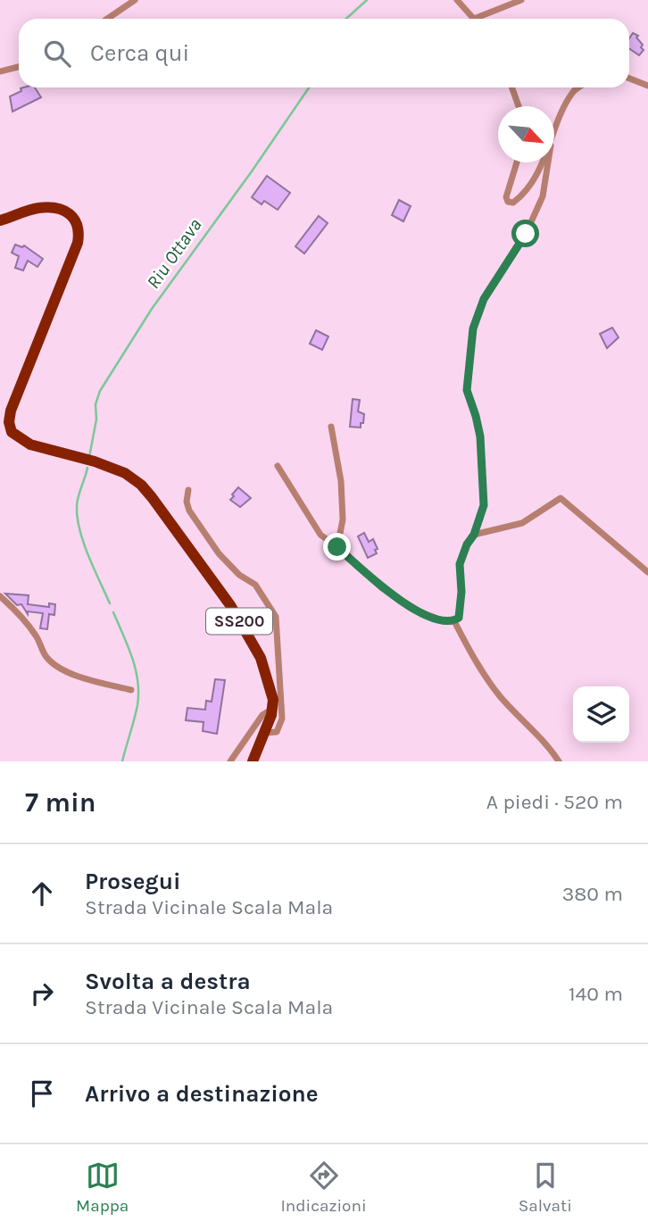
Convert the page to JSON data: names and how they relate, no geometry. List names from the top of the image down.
{
  "streets": {
    "main road": ["SS200"]
  },
  "water": ["Riu Ottava"],
  "north": "bottom right",
  "page": {
    "search": "Cerca qui",
    "heading": ["7 min", "A piedi · 520 m"],
    "list": [
      ["Prosegui", "Strada Vicinale Scala Mala", "380 m"],
      ["Svolta a destra", "Strada Vicinale Scala Mala", "140 m"],
      "Arrivo a destinazione"
    ],
    "nav": ["Mappa", "Indicazioni", "Salvati"]
  }
}
